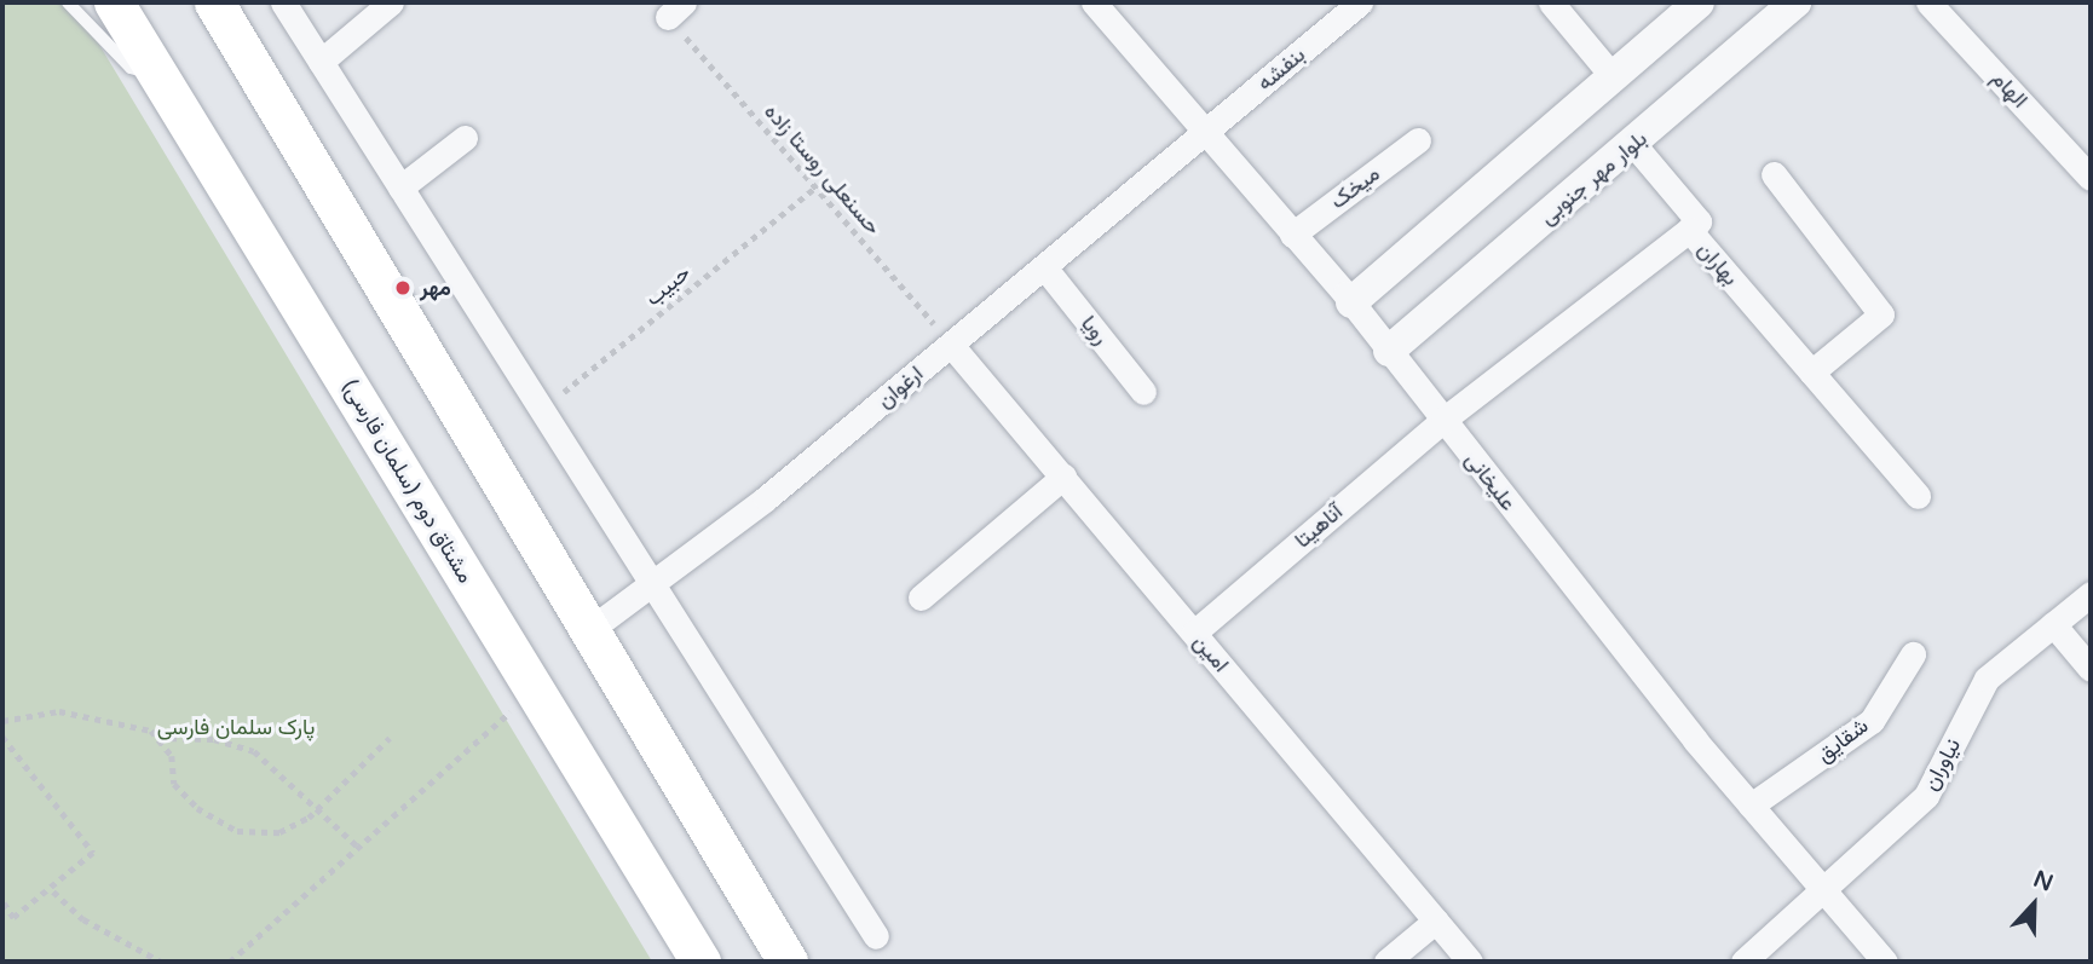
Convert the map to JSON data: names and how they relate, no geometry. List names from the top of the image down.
{
  "streets": {
    "main road": ["مشتاق دوم (سلمان فارسی)"],
    "street": [
      "بنفشه",
      "الهام",
      "بلوار مهر جنوبی",
      "میخک",
      "بهاران",
      "رویا",
      "ارغوان",
      "علیخانی",
      "آناهیتا",
      "امین",
      "شقایق",
      "نیاوران"
    ],
    "path": ["حسنعلی روستا زاده", "حبیب"]
  },
  "crossings": [
    ["بنفشه", "ارغوان"],
    ["بنفشه", "علیخانی"],
    ["حسنعلی روستا زاده", "حبیب"],
    ["حسنعلی روستا زاده", "ارغوان"],
    ["حسنعلی روستا زاده", "امین"],
    ["بلوار مهر جنوبی", "علیخانی"],
    ["میخک", "علیخانی"],
    ["بهاران", "علیخانی"],
    ["بهاران", "آناهیتا"],
    ["رویا", "ارغوان"],
    ["ارغوان", "علیخانی"],
    ["ارغوان", "امین"],
    ["علیخانی", "آناهیتا"],
    ["علیخانی", "شقایق"],
    ["علیخانی", "نیاوران"],
    ["آناهیتا", "امین"]
  ],
  "parks": ["پارک سلمان فارسی"],
  "places": ["مهر"],
  "north": "top"
}
